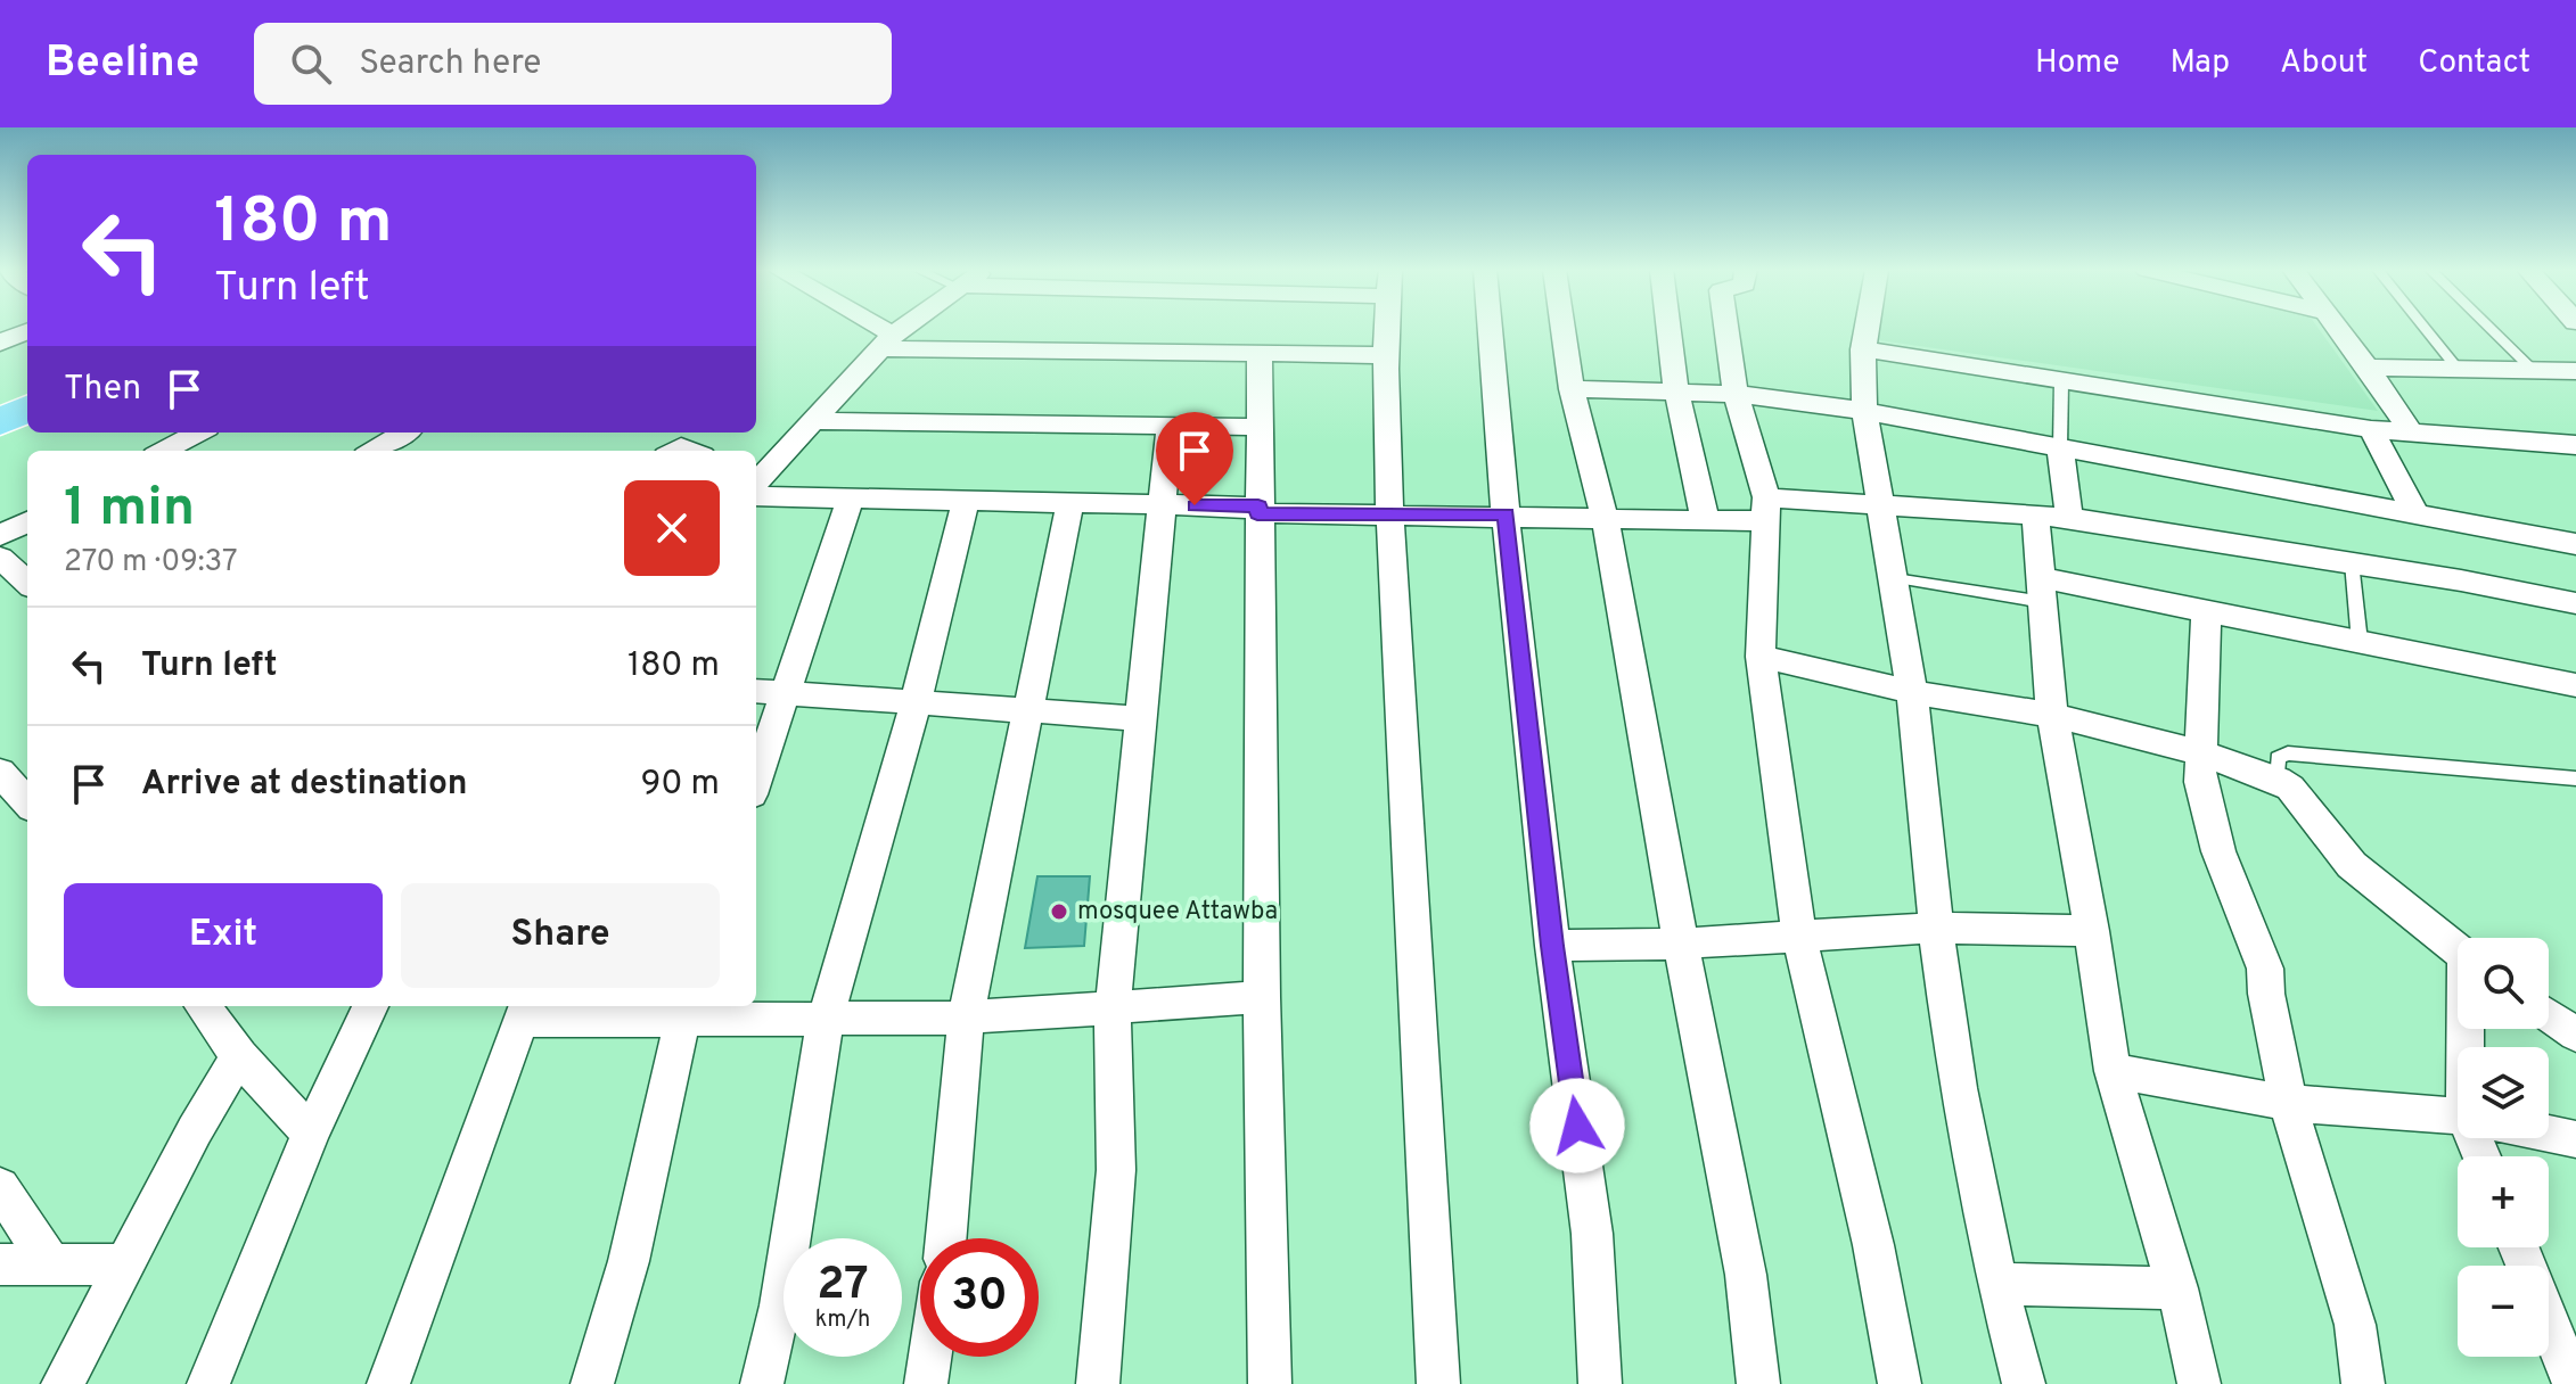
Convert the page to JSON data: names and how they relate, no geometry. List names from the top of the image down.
{
  "places": ["mosquee Attawba"],
  "page": {
    "header": "Beeline",
    "search": "Search here",
    "nav": [
      "Home",
      "Map",
      "About",
      "Contact"
    ],
    "turn": ["180 m", "Turn left"],
    "then": "Then",
    "heading": ["1 min", "270 m · 09:37"],
    "list": [
      {
        "name": "Turn left",
        "value": "180 m"
      },
      {
        "name": "Arrive at destination",
        "value": "90 m"
      }
    ],
    "buttons": ["Exit", "Share"],
    "map_buttons": ["+", "−"],
    "speed": "27 km/h",
    "limit": "30"
  }
}
